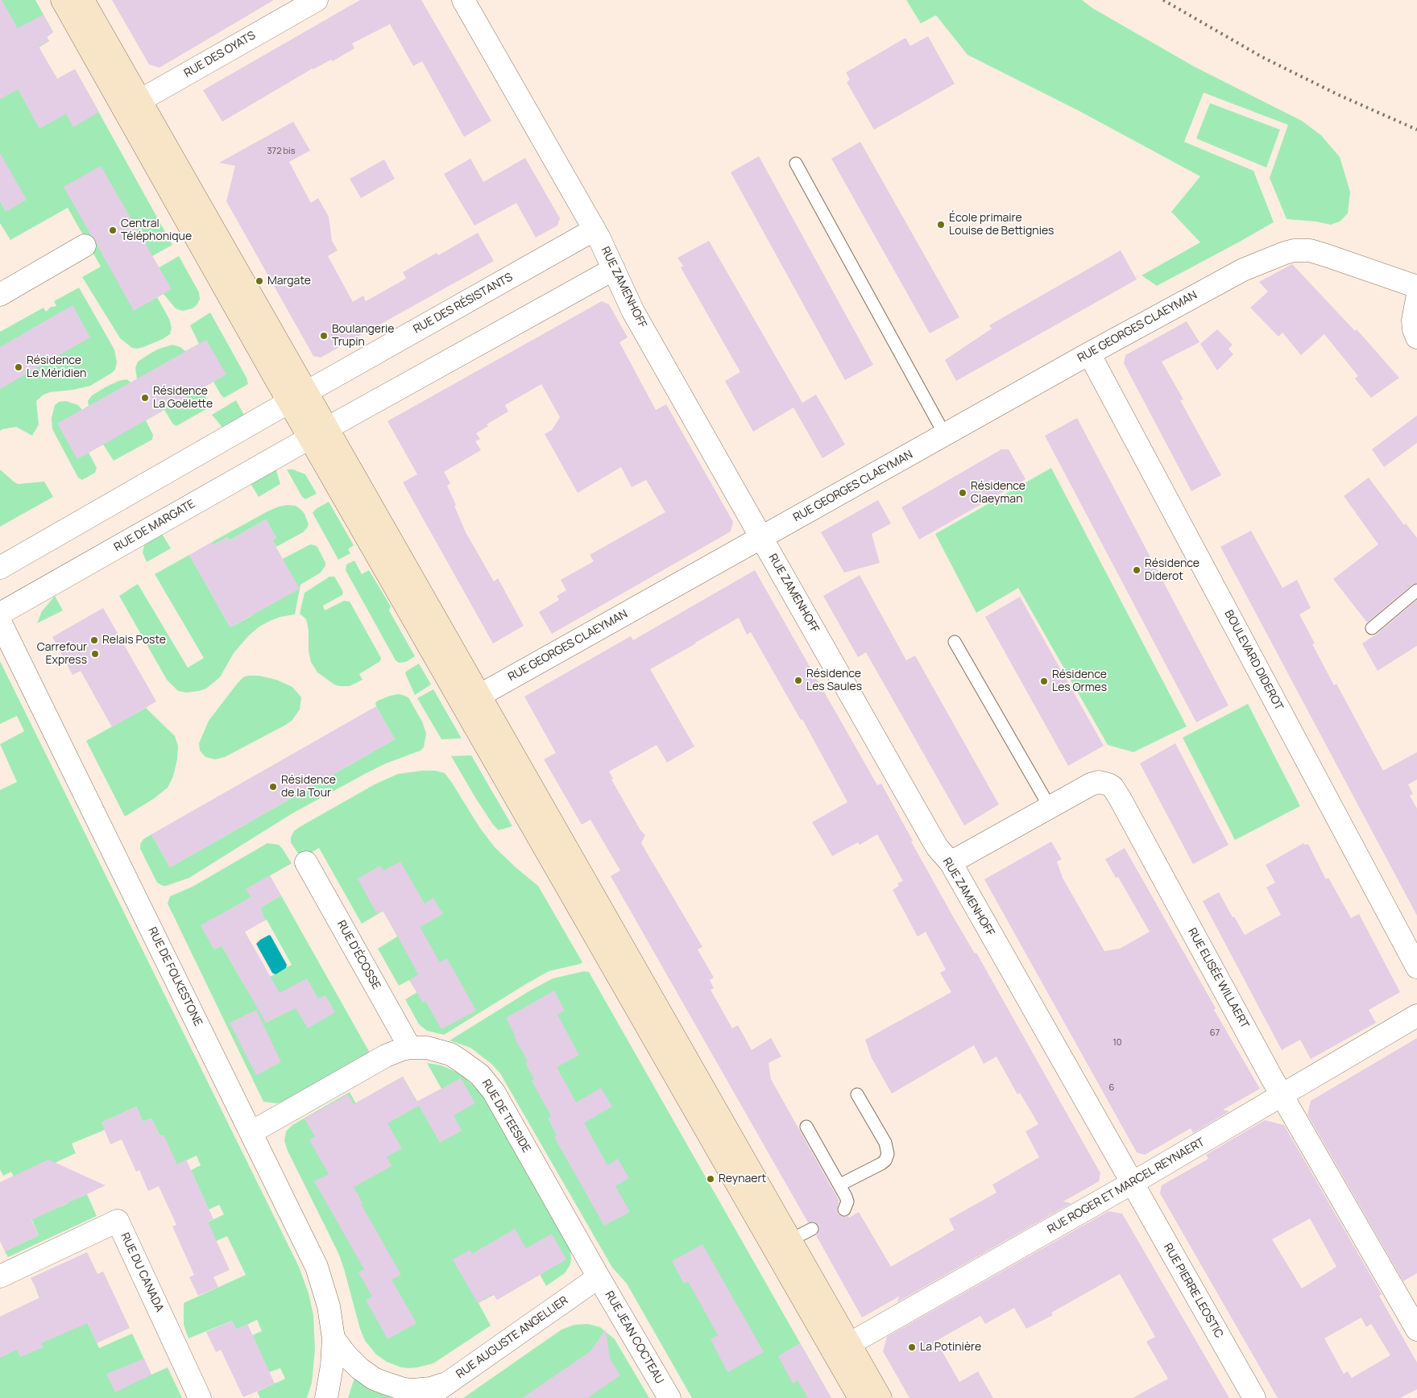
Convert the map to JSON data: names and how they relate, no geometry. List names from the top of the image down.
{
  "streets": {
    "street": [
      "RUE DES OYATS",
      "RUE ZAMENHOFF",
      "RUE DES RÉSISTANTS",
      "RUE GEORGES CLAEYMAN",
      "RUE DE MARGATE",
      "BOULEVARD DIDEROT",
      "RUE D'ÉCOSSE",
      "RUE DE FOLKESTONE",
      "RUE ELISÉE WILLAERT",
      "RUE DE TEESIDE",
      "RUE ROGER ET MARCEL REYNAERT",
      "RUE DU CANADA",
      "RUE PIERRE LEOSTIC",
      "RUE AUGUSTE ANGELLIER",
      "RUE JEAN COCTEAU"
    ]
  },
  "crossings": [
    ["RUE ZAMENHOFF", "RUE DES RÉSISTANTS"],
    ["RUE ZAMENHOFF", "RUE GEORGES CLAEYMAN"],
    ["RUE ZAMENHOFF", "RUE ELISÉE WILLAERT"],
    ["RUE ZAMENHOFF", "RUE ROGER ET MARCEL REYNAERT"],
    ["RUE ZAMENHOFF", "RUE PIERRE LEOSTIC"],
    ["RUE GEORGES CLAEYMAN", "BOULEVARD DIDEROT"],
    ["RUE D'ÉCOSSE", "RUE DE TEESIDE"],
    ["RUE DE FOLKESTONE", "RUE DE TEESIDE"],
    ["RUE DE FOLKESTONE", "RUE AUGUSTE ANGELLIER"],
    ["RUE ELISÉE WILLAERT", "RUE ROGER ET MARCEL REYNAERT"],
    ["RUE DE TEESIDE", "RUE AUGUSTE ANGELLIER"],
    ["RUE DE TEESIDE", "RUE JEAN COCTEAU"],
    ["RUE ROGER ET MARCEL REYNAERT", "RUE PIERRE LEOSTIC"],
    ["RUE AUGUSTE ANGELLIER", "RUE JEAN COCTEAU"]
  ],
  "places": [
    "École primaire Louise de Bettignies",
    "Central Téléphonique",
    "Margate",
    "Boulangerie Trupin",
    "Résidence Le Méridien",
    "Résidence La Goëlette",
    "Résidence Claeyman",
    "Résidence Diderot",
    "Relais Poste",
    "Carrefour Express",
    "Résidence Les Saules",
    "Résidence Les Ormes",
    "Résidence de la Tour",
    "Reynaert",
    "La Potinière"
  ],
  "house_numbers": [
    "372 bis",
    "67",
    "10",
    "6"
  ]
}
